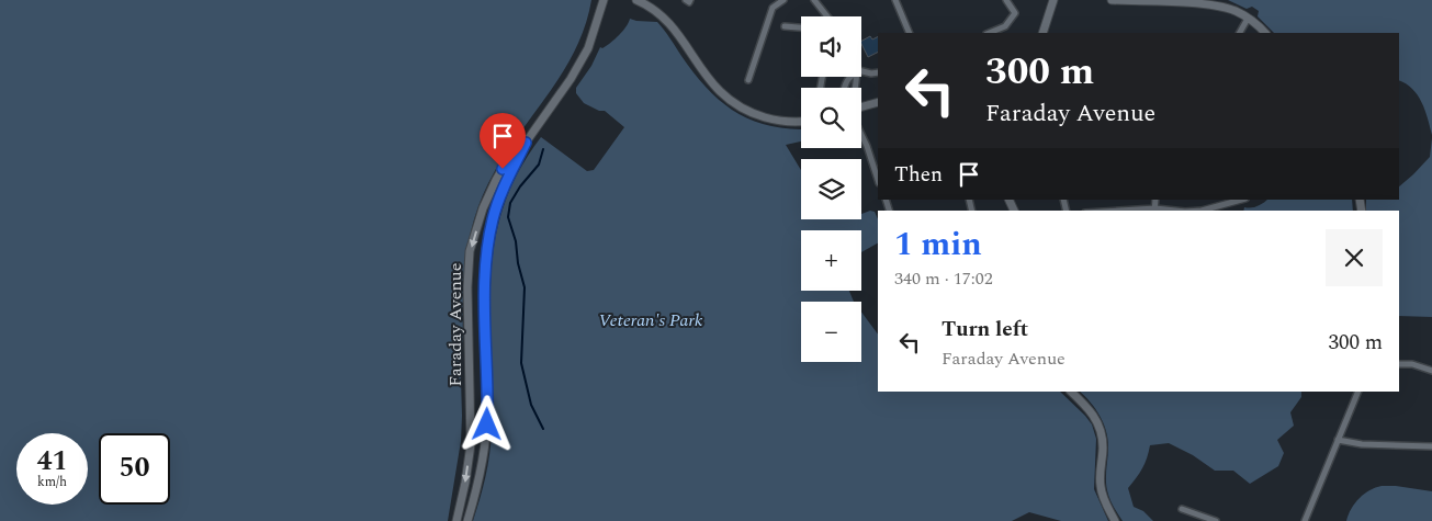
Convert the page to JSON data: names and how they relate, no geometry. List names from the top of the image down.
{
  "streets": {
    "main road": ["Faraday Avenue"]
  },
  "parks": ["Veteran's Park"],
  "page": {
    "map_buttons": ["+", "−"],
    "turn": ["300 m", "Faraday Avenue"],
    "then": "Then",
    "heading": ["1 min", "340 m · 17:02"],
    "list": [
      {
        "name": "Turn left",
        "note": "Faraday Avenue",
        "value": "300 m"
      }
    ],
    "speed": "41 km/h",
    "limit": "50"
  }
}
